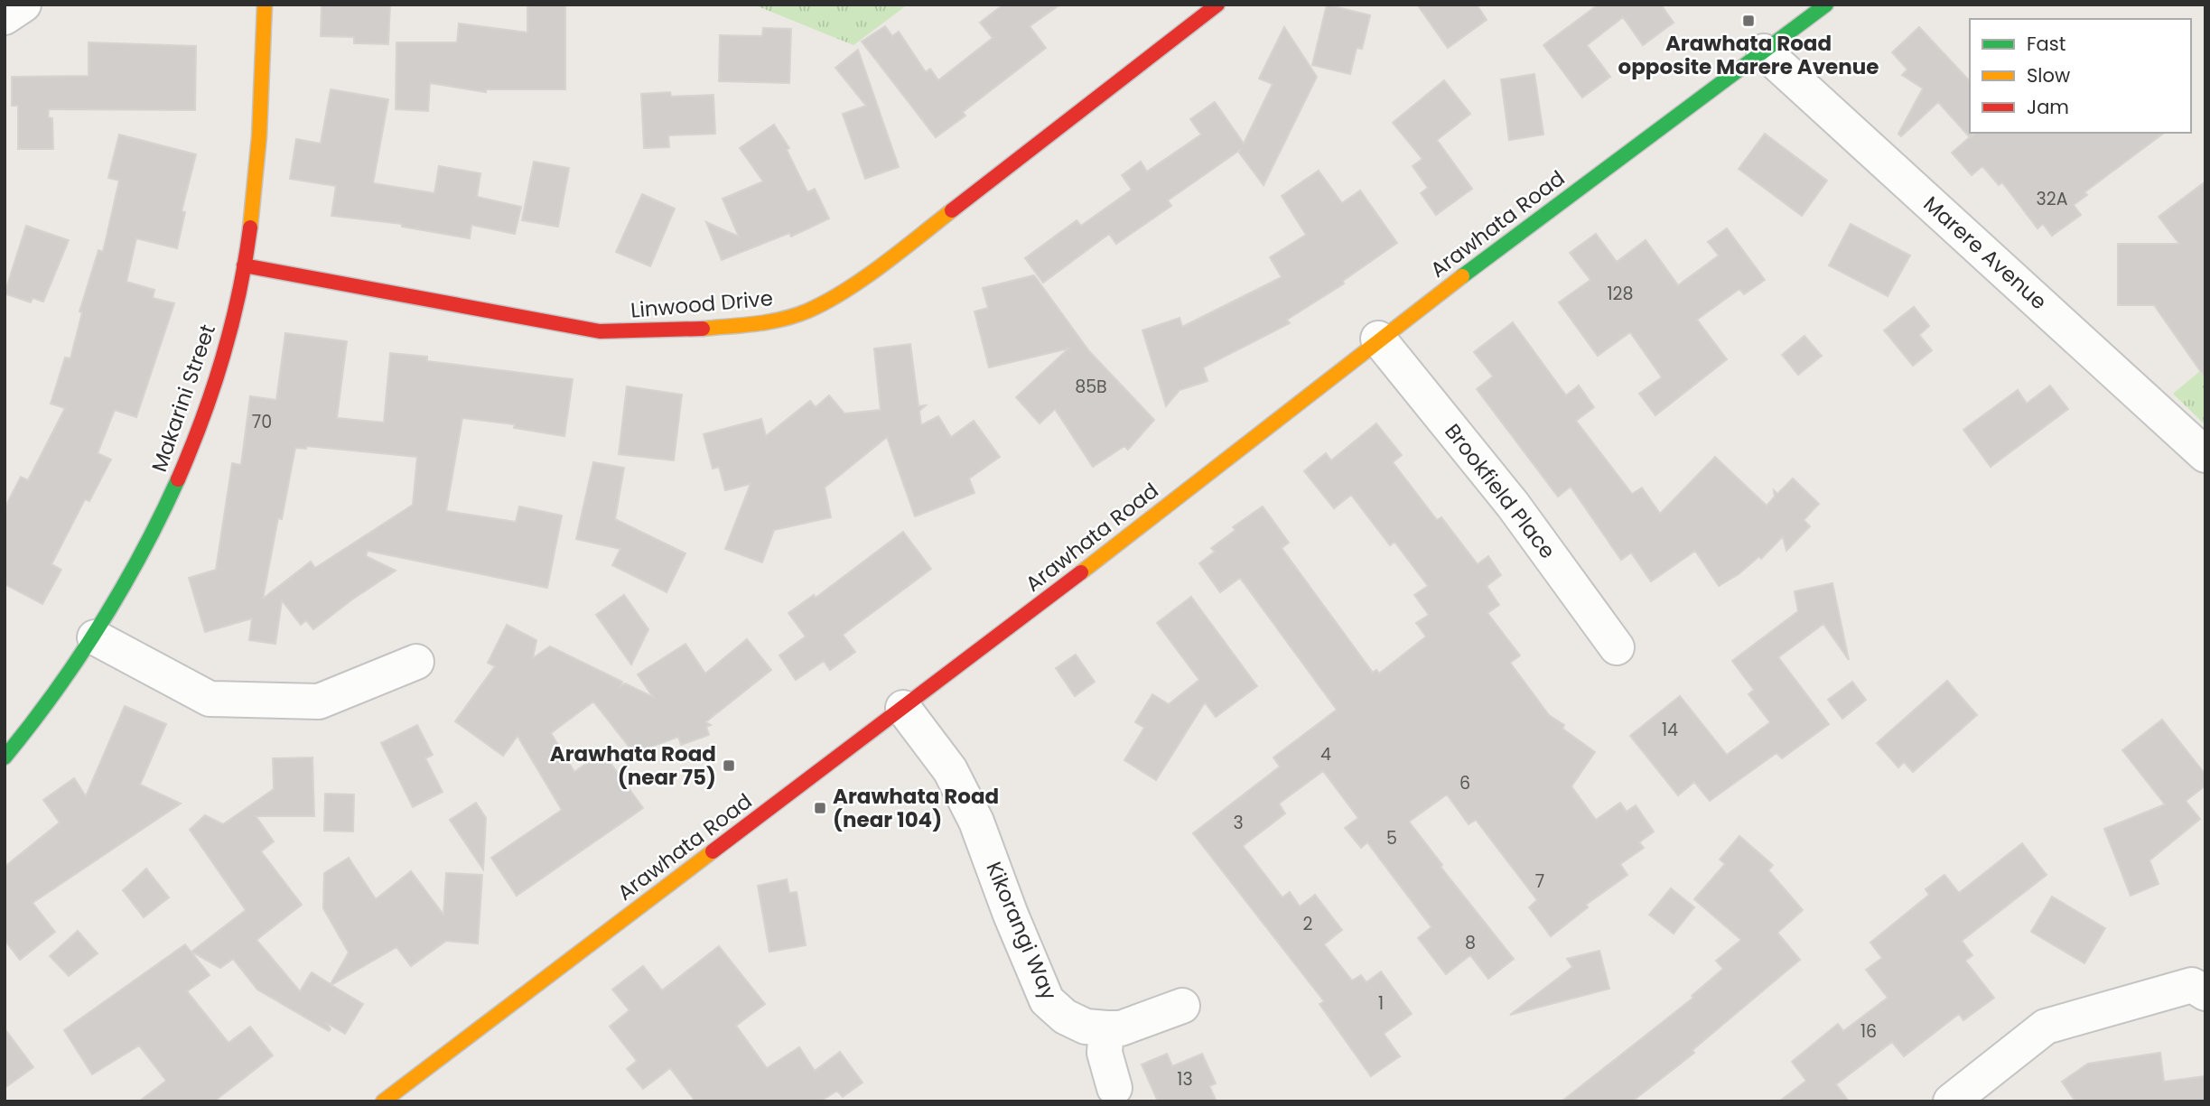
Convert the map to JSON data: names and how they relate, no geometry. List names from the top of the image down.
{
  "streets": {
    "street": [
      "Arawhata Road",
      "Marere Avenue",
      "Linwood Drive",
      "Makarini Street",
      "Brookfield Place",
      "Kikorangi Way"
    ]
  },
  "crossings": [
    ["Arawhata Road", "Marere Avenue"],
    ["Arawhata Road", "Brookfield Place"],
    ["Arawhata Road", "Kikorangi Way"],
    ["Linwood Drive", "Makarini Street"]
  ],
  "places": {
    "transit": ["Arawhata Road opposite Marere Avenue", "Arawhata Road (near 75)", "Arawhata Road (near 104)"]
  },
  "house_numbers": [
    "32A",
    "128",
    "85B",
    "70",
    "14",
    "4",
    "6",
    "3",
    "5",
    "7",
    "2",
    "8",
    "1",
    "16",
    "13"
  ],
  "legend": ["Fast", "Slow", "Jam"]
}
